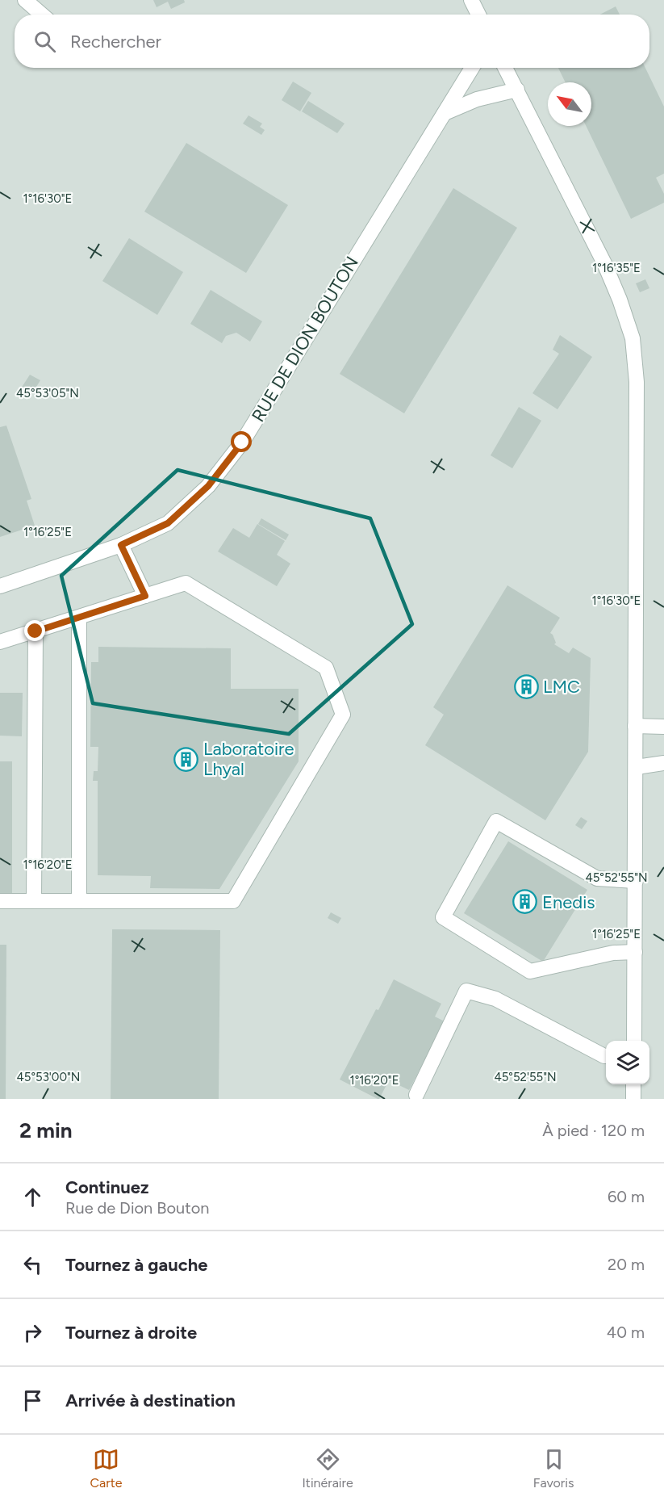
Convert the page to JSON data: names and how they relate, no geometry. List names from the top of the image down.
{
  "streets": {
    "street": ["RUE DE DION BOUTON"]
  },
  "places": {
    "building": ["LMC", "Laboratoire Lhyal", "Enedis"]
  },
  "north": "top left",
  "page": {
    "search": "Rechercher",
    "heading": ["2 min", "À pied · 120 m"],
    "list": [
      ["Continuez", "Rue de Dion Bouton", "60 m"],
      ["Tournez à gauche", "20 m"],
      ["Tournez à droite", "40 m"],
      "Arrivée à destination"
    ],
    "nav": ["Carte", "Itinéraire", "Favoris"]
  },
  "coordinates": [
    "1°16'30\"E",
    "1°16'35\"E",
    "45°53'05\"N",
    "1°16'25\"E",
    "1°16'20\"E",
    "45°52'55\"N",
    "45°53'00\"N"
  ]
}
